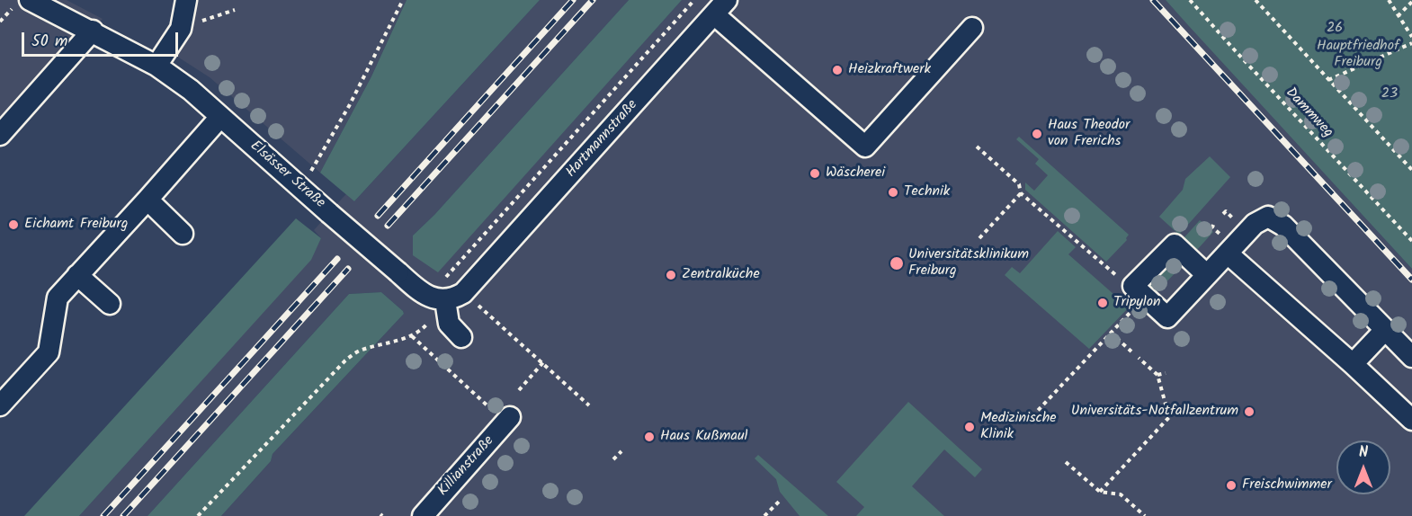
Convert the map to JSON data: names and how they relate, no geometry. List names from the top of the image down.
{
  "streets": {
    "street": ["Hartmannstraße", "Elsässer Straße", "Killianstraße"],
    "path": ["Dammweg"]
  },
  "crossings": [
    ["Hartmannstraße", "Elsässer Straße"]
  ],
  "parks": ["26", "Hauptfriedhof Freiburg", "23"],
  "places": [
    "Heizkraftwerk",
    "Haus Theodor von Frerichs",
    "Wäscherei",
    "Technik",
    "Eichamt Freiburg",
    "Universitätsklinikum Freiburg",
    "Zentralküche",
    "Tripylon",
    "Universitäts-Notfallzentrum",
    "Medizinische Klinik",
    "Haus Kußmaul",
    "Freischwimmer"
  ],
  "scale_bar": "50 m",
  "north": "top"
}
